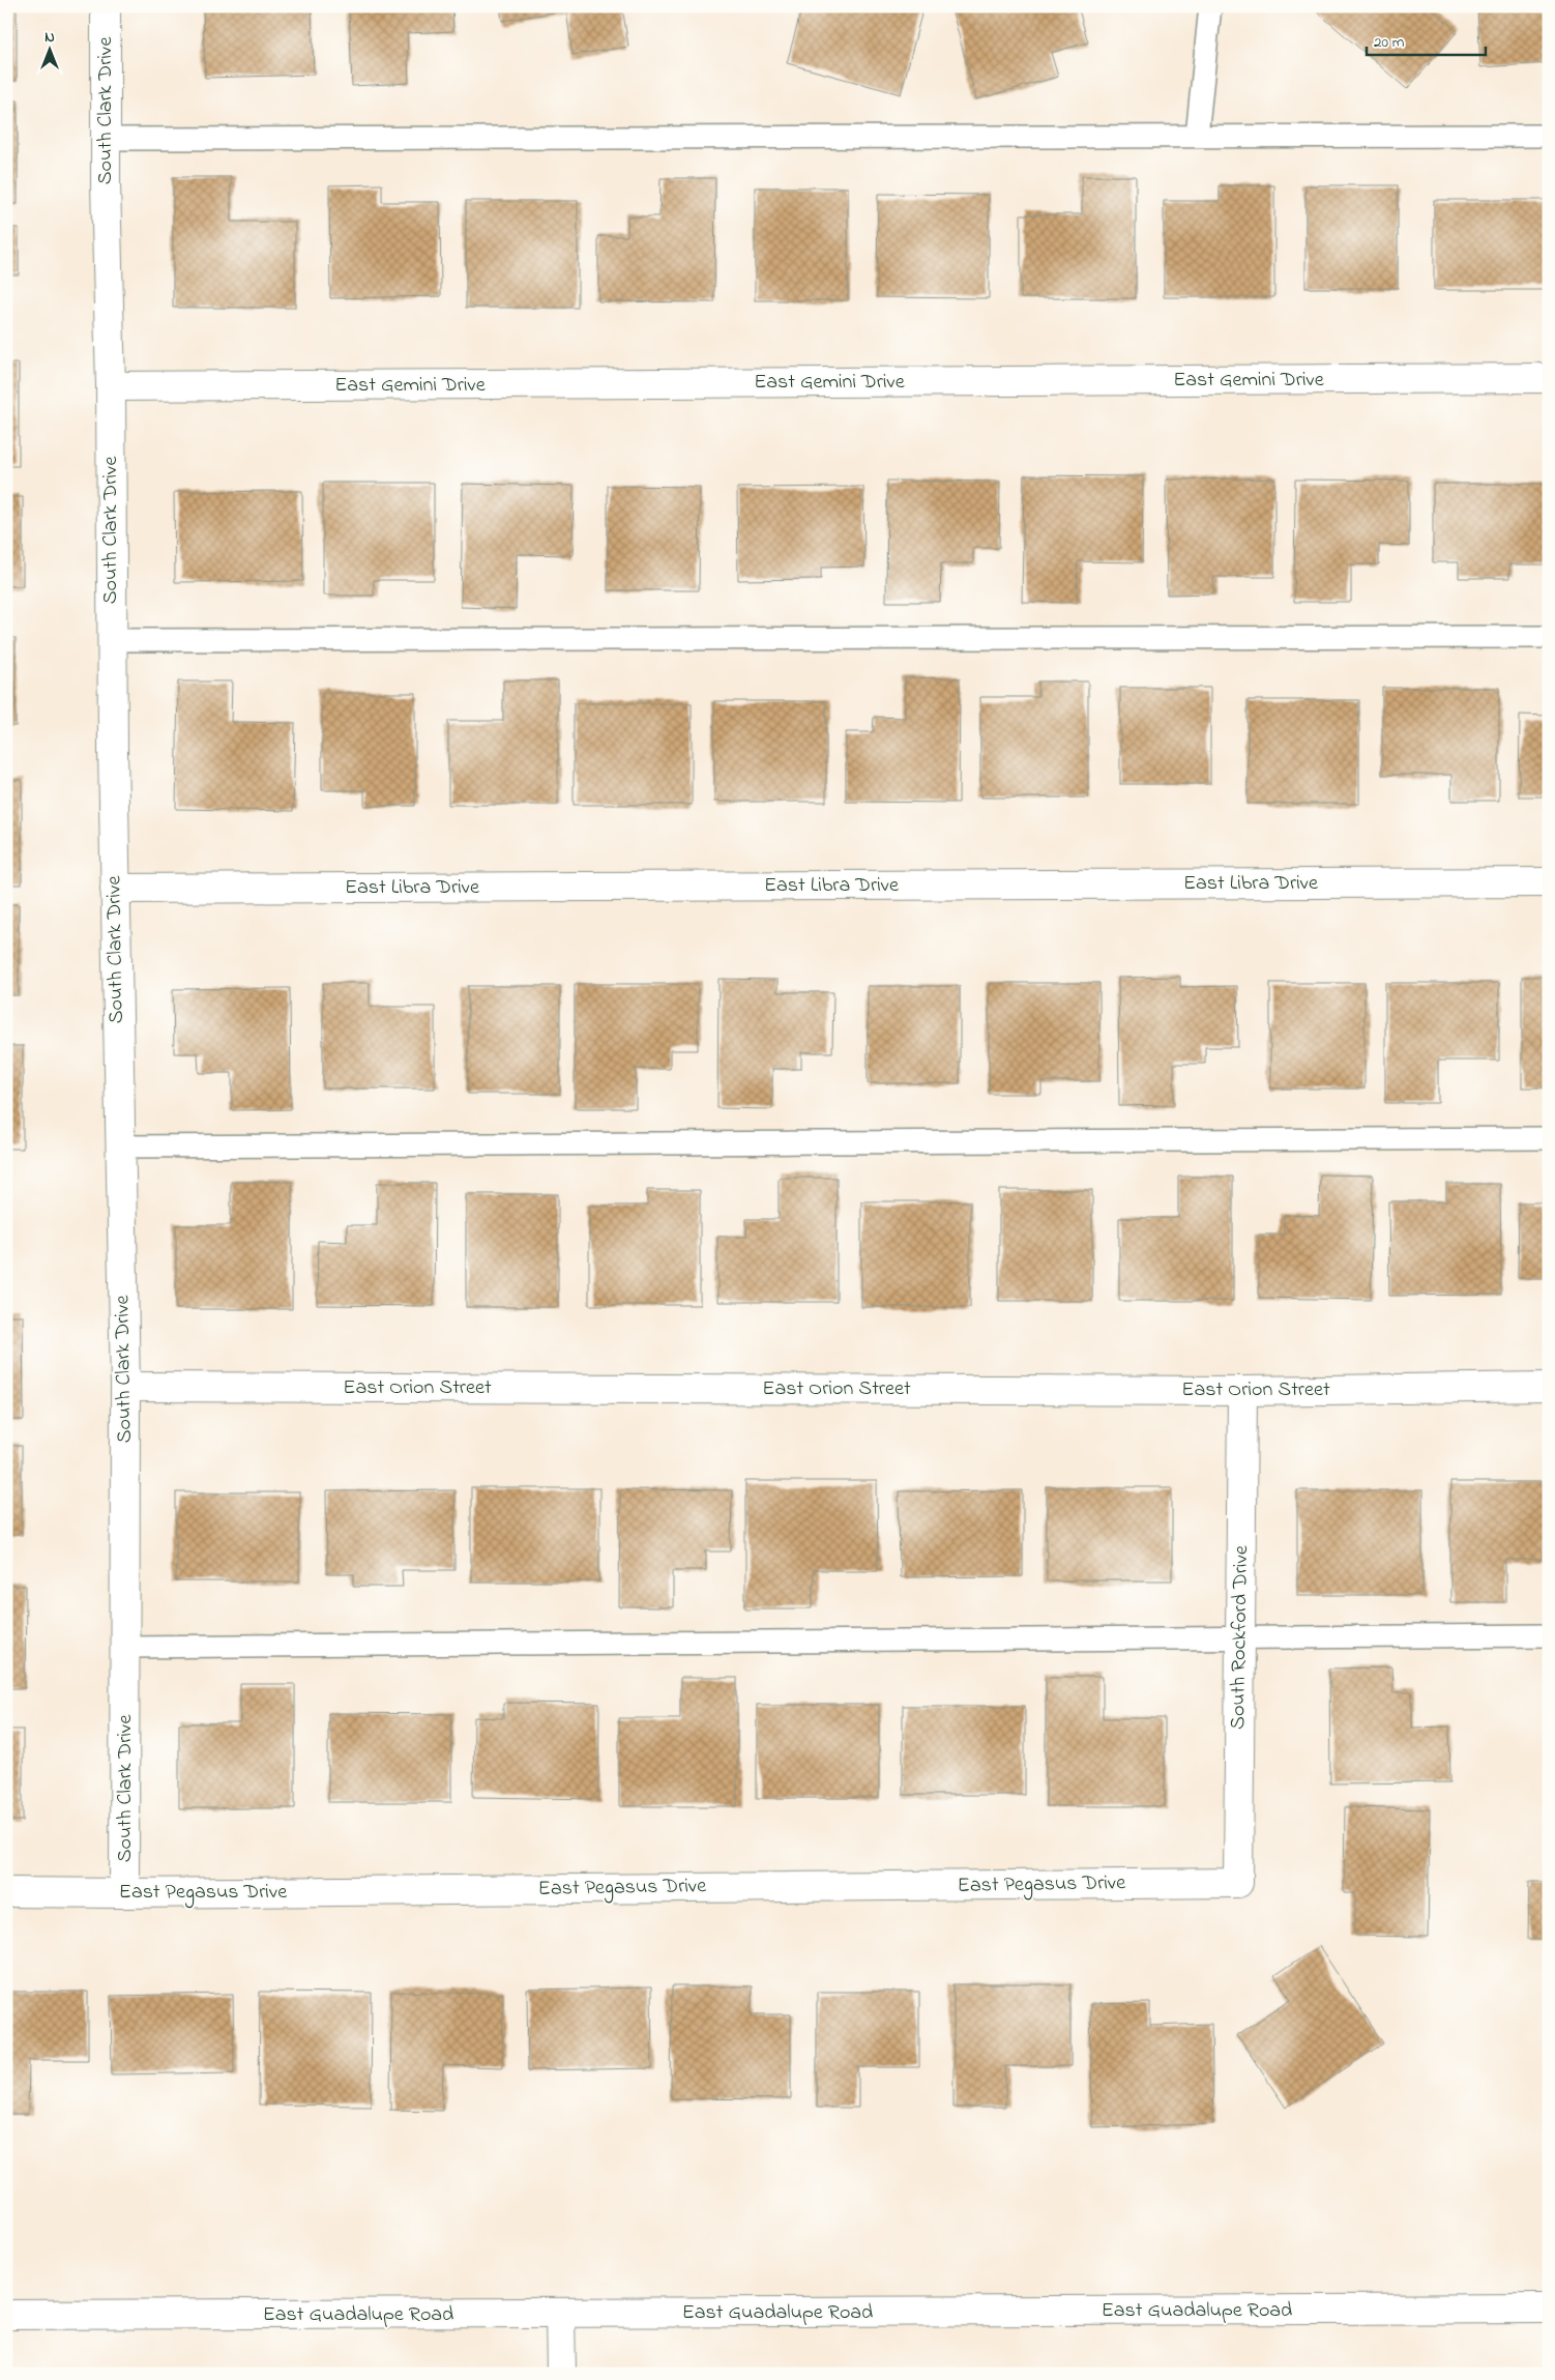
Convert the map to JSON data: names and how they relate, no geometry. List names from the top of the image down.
{
  "streets": {
    "street": [
      "South Clark Drive",
      "East Gemini Drive",
      "East Libra Drive",
      "East Orion Street",
      "South Rockford Drive",
      "East Pegasus Drive",
      "East Guadalupe Road"
    ]
  },
  "crossings": [
    ["South Clark Drive", "East Gemini Drive"],
    ["South Clark Drive", "East Libra Drive"],
    ["South Clark Drive", "East Orion Street"],
    ["South Clark Drive", "East Pegasus Drive"],
    ["East Orion Street", "South Rockford Drive"],
    ["South Rockford Drive", "East Pegasus Drive"]
  ],
  "scale_bar": "20 m",
  "north": "top"
}
